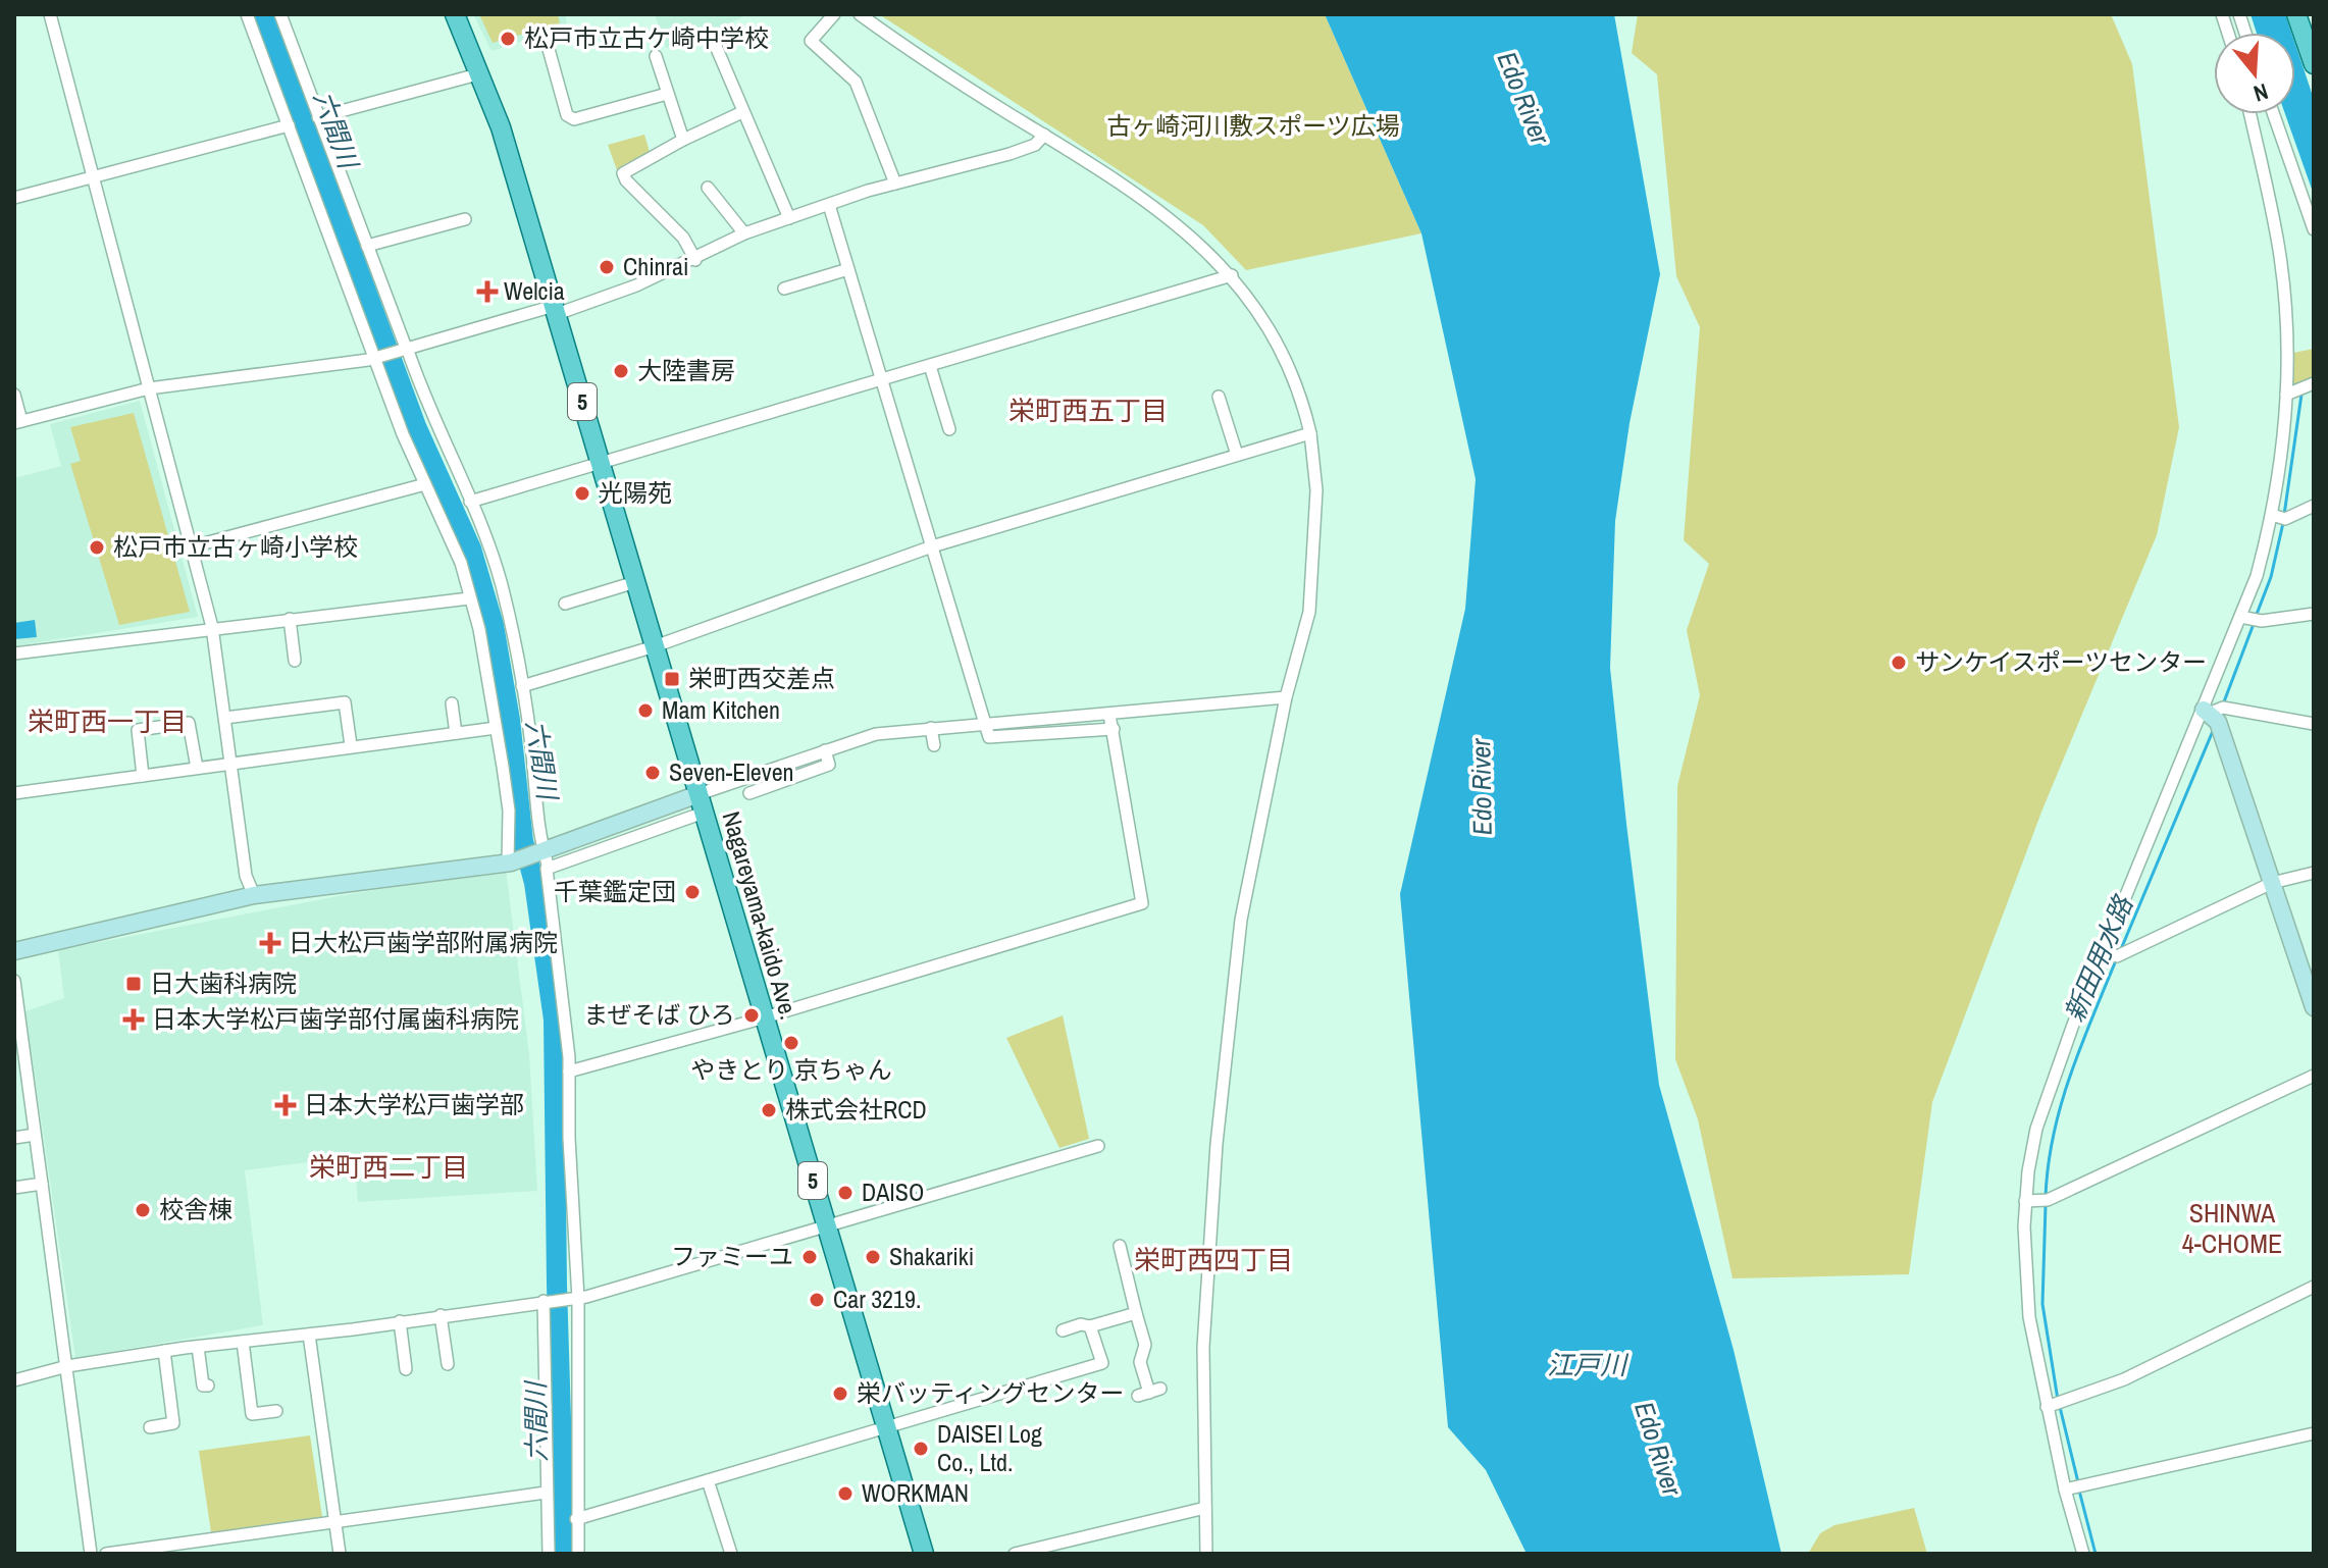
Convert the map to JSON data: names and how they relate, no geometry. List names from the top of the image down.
{
  "streets": {
    "main road": ["5", "Nagareyama-kaido Ave."]
  },
  "districts": [
    "栄町西五丁目",
    "栄町西一丁目",
    "栄町西二丁目",
    "SHINWA 4-CHOME",
    "栄町西四丁目"
  ],
  "water": [
    "Edo River",
    "六間川",
    "新田用水路",
    "江戸川"
  ],
  "parks": ["古ヶ崎河川敷スポーツ広場"],
  "places": {
    "other": [
      "松戸市立古ケ崎中学校",
      "Chinrai",
      "大陸書房",
      "光陽苑",
      "松戸市立古ヶ崎小学校",
      "サンケイスポーツセンター",
      "Mam Kitchen",
      "Seven-Eleven",
      "千葉鑑定団",
      "まぜそば ひろ",
      "やきとり 京ちゃん",
      "株式会社RCD",
      "DAISO",
      "校舎棟",
      "ファミーユ",
      "Shakariki",
      "Car 3219.",
      "栄バッティングセンター",
      "DAISEI Log Co., Ltd.",
      "WORKMAN"
    ],
    "health": [
      "Welcia",
      "日大松戸歯学部附属病院",
      "日本大学松戸歯学部付属歯科病院",
      "日本大学松戸歯学部"
    ],
    "transit": ["栄町西交差点", "日大歯科病院"]
  },
  "north": "bottom"
}
